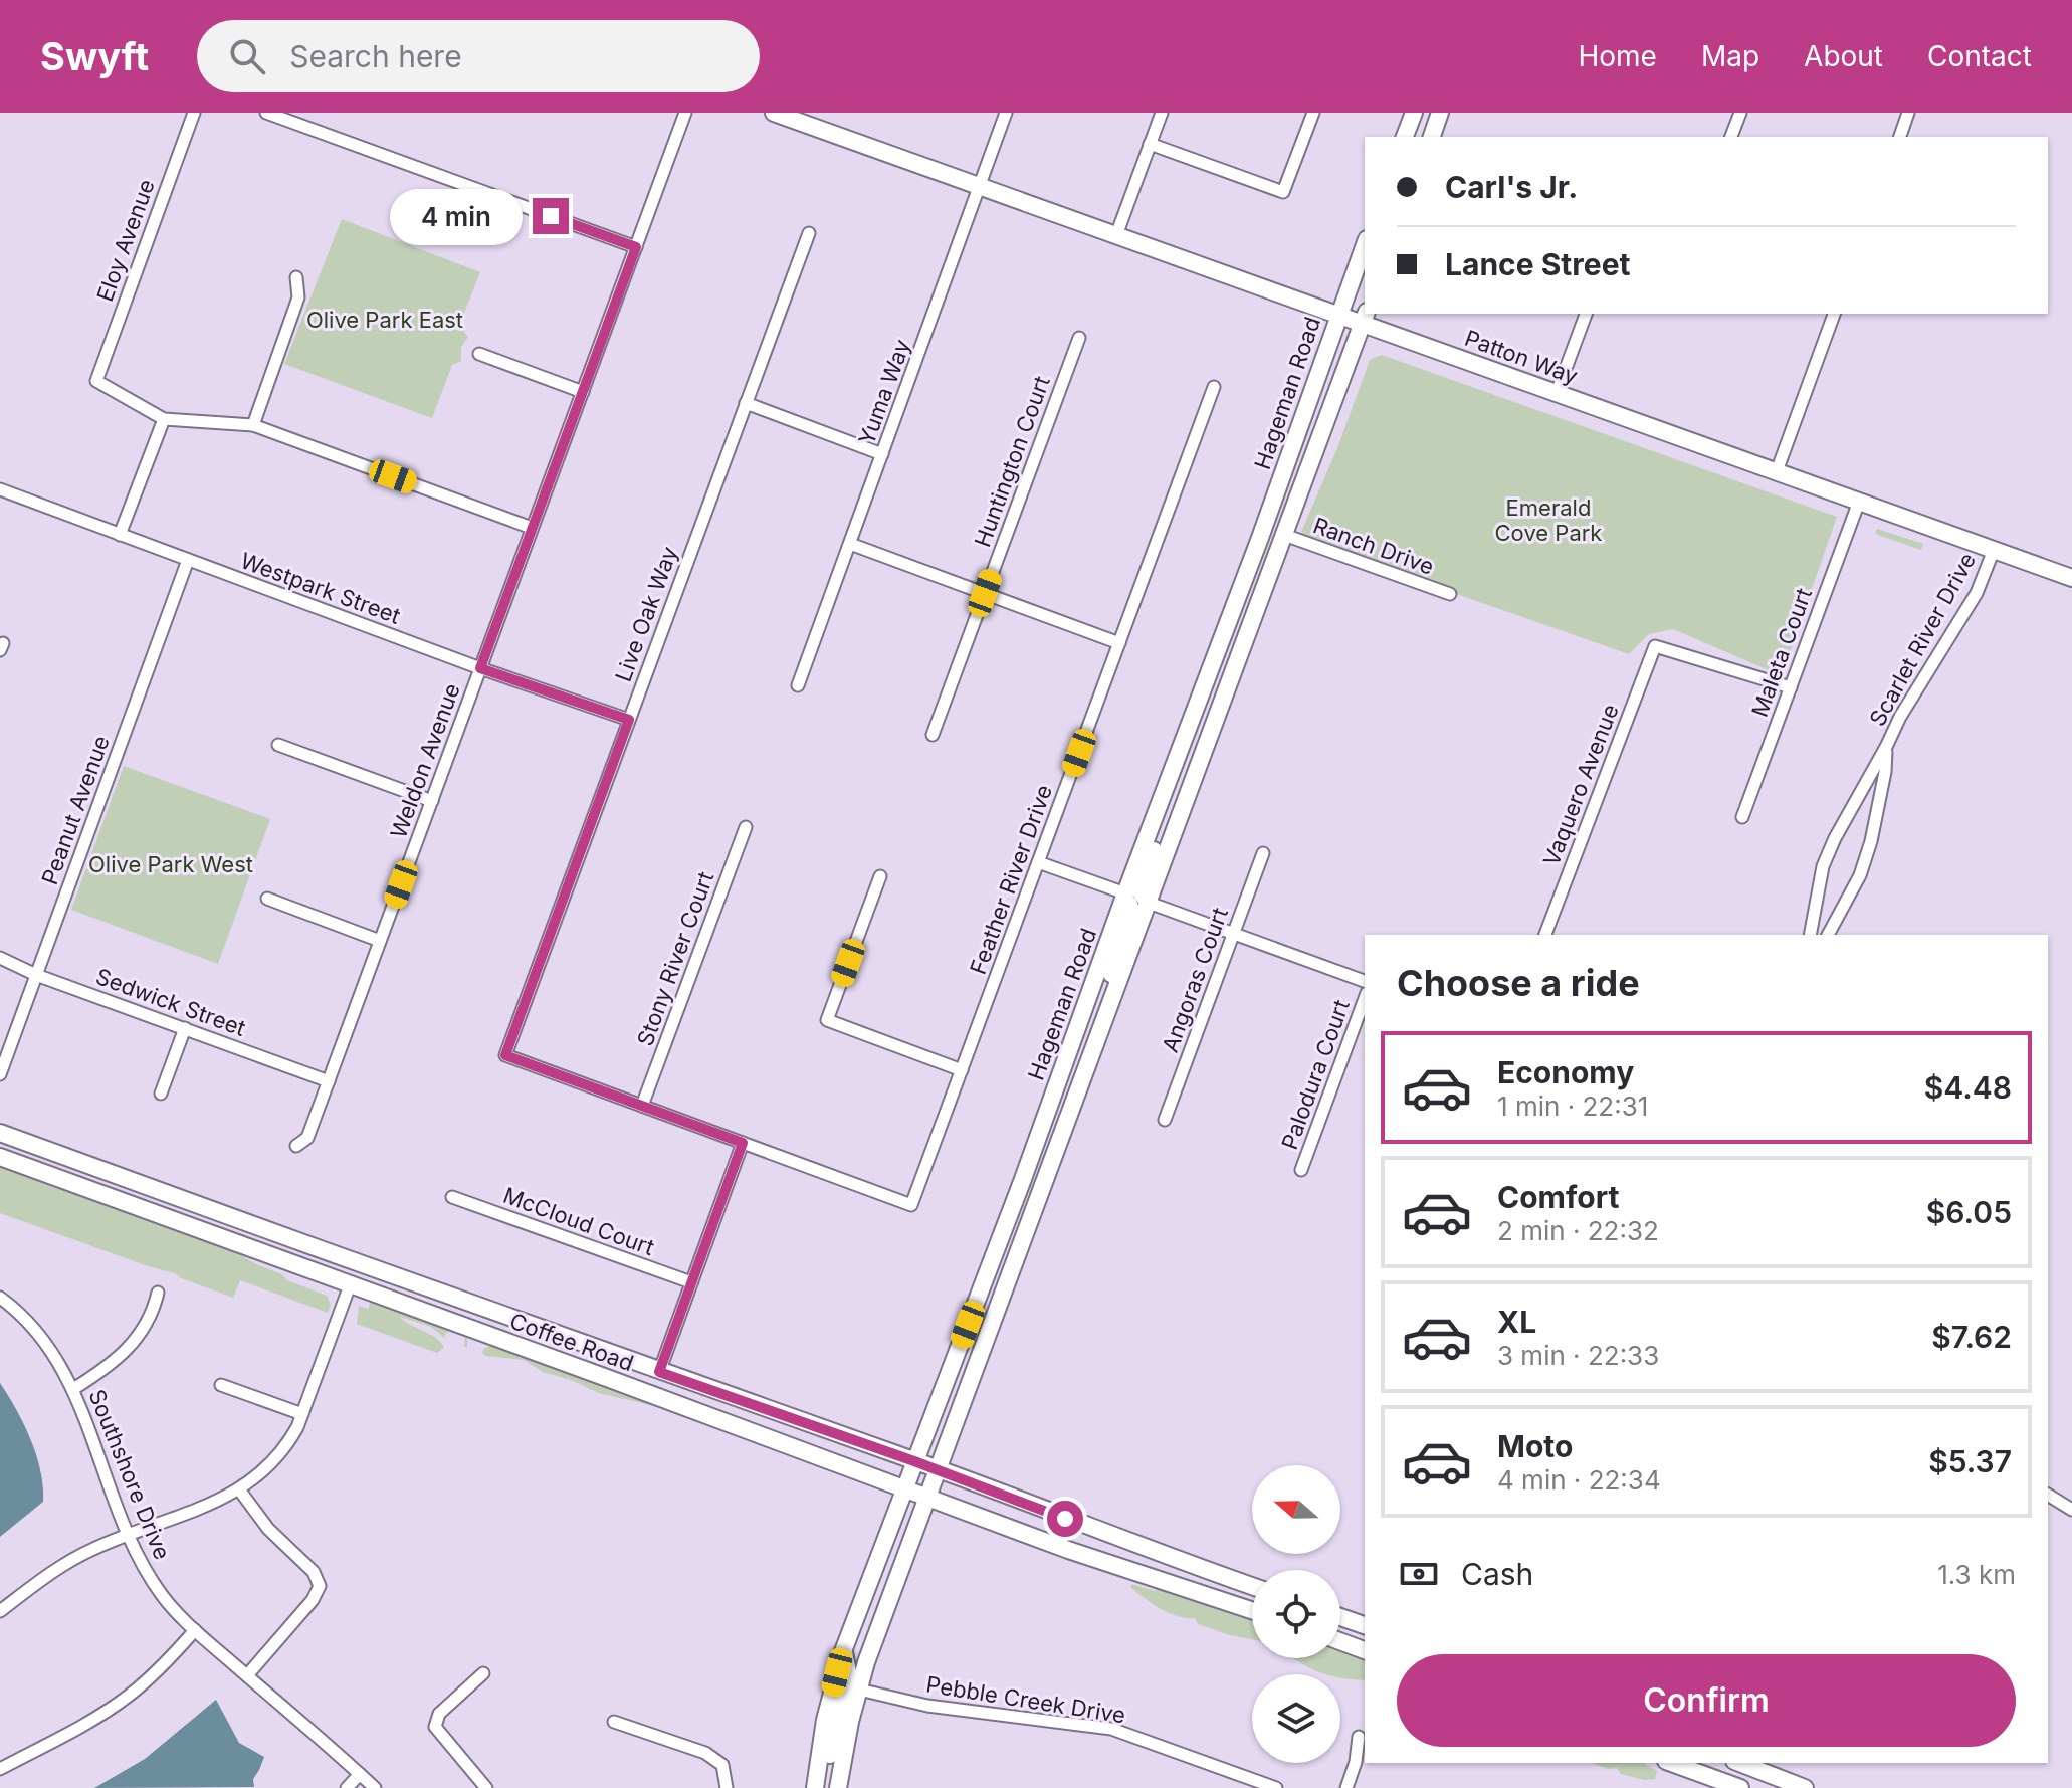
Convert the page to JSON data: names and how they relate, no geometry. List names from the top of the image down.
{
  "streets": {
    "main road": ["Patton Way", "Hageman Road", "Coffee Road"],
    "street": [
      "Eloy Avenue",
      "Yuma Way",
      "Huntington Court",
      "Ranch Drive",
      "Westpark Street",
      "Live Oak Way",
      "Scarlet River Drive",
      "Maleta Court",
      "Weldon Avenue",
      "Vaquero Avenue",
      "Peanut Avenue",
      "Feather River Drive",
      "Stony River Court",
      "Angoras Court",
      "Sedwick Street",
      "Palodura Court",
      "McCloud Court",
      "Southshore Drive",
      "Pebble Creek Drive"
    ]
  },
  "crossings": [
    ["Patton Way", "Yuma Way"],
    ["Patton Way", "Hageman Road"],
    ["Patton Way", "Scarlet River Drive"],
    ["Patton Way", "Maleta Court"],
    ["Hageman Road", "Ranch Drive"],
    ["Hageman Road", "Coffee Road"],
    ["Hageman Road", "Pebble Creek Drive"],
    ["Westpark Street", "Live Oak Way"],
    ["Westpark Street", "Weldon Avenue"],
    ["Westpark Street", "Peanut Avenue"],
    ["Live Oak Way", "Stony River Court"],
    ["Maleta Court", "Vaquero Avenue"],
    ["Weldon Avenue", "Sedwick Street"],
    ["Peanut Avenue", "Sedwick Street"]
  ],
  "parks": ["Olive Park East", "Emerald Cove Park", "Olive Park West"],
  "north": "left",
  "page": {
    "header": "Swyft",
    "search": "Search here",
    "nav": [
      "Home",
      "Map",
      "About",
      "Contact"
    ],
    "banner": ["Carl's Jr.", "Lance Street"],
    "bubble": "4 min",
    "heading": "Choose a ride",
    "list": [
      {
        "name": "Economy",
        "note": "1 min · 22:31",
        "value": "$4.48"
      },
      {
        "name": "Comfort",
        "note": "2 min · 22:32",
        "value": "$6.05"
      },
      {
        "name": "XL",
        "note": "3 min · 22:33",
        "value": "$7.62"
      },
      {
        "name": "Moto",
        "note": "4 min · 22:34",
        "value": "$5.37"
      }
    ],
    "pay": ["Cash", "1.3 km"],
    "buttons": "Confirm"
  }
}
